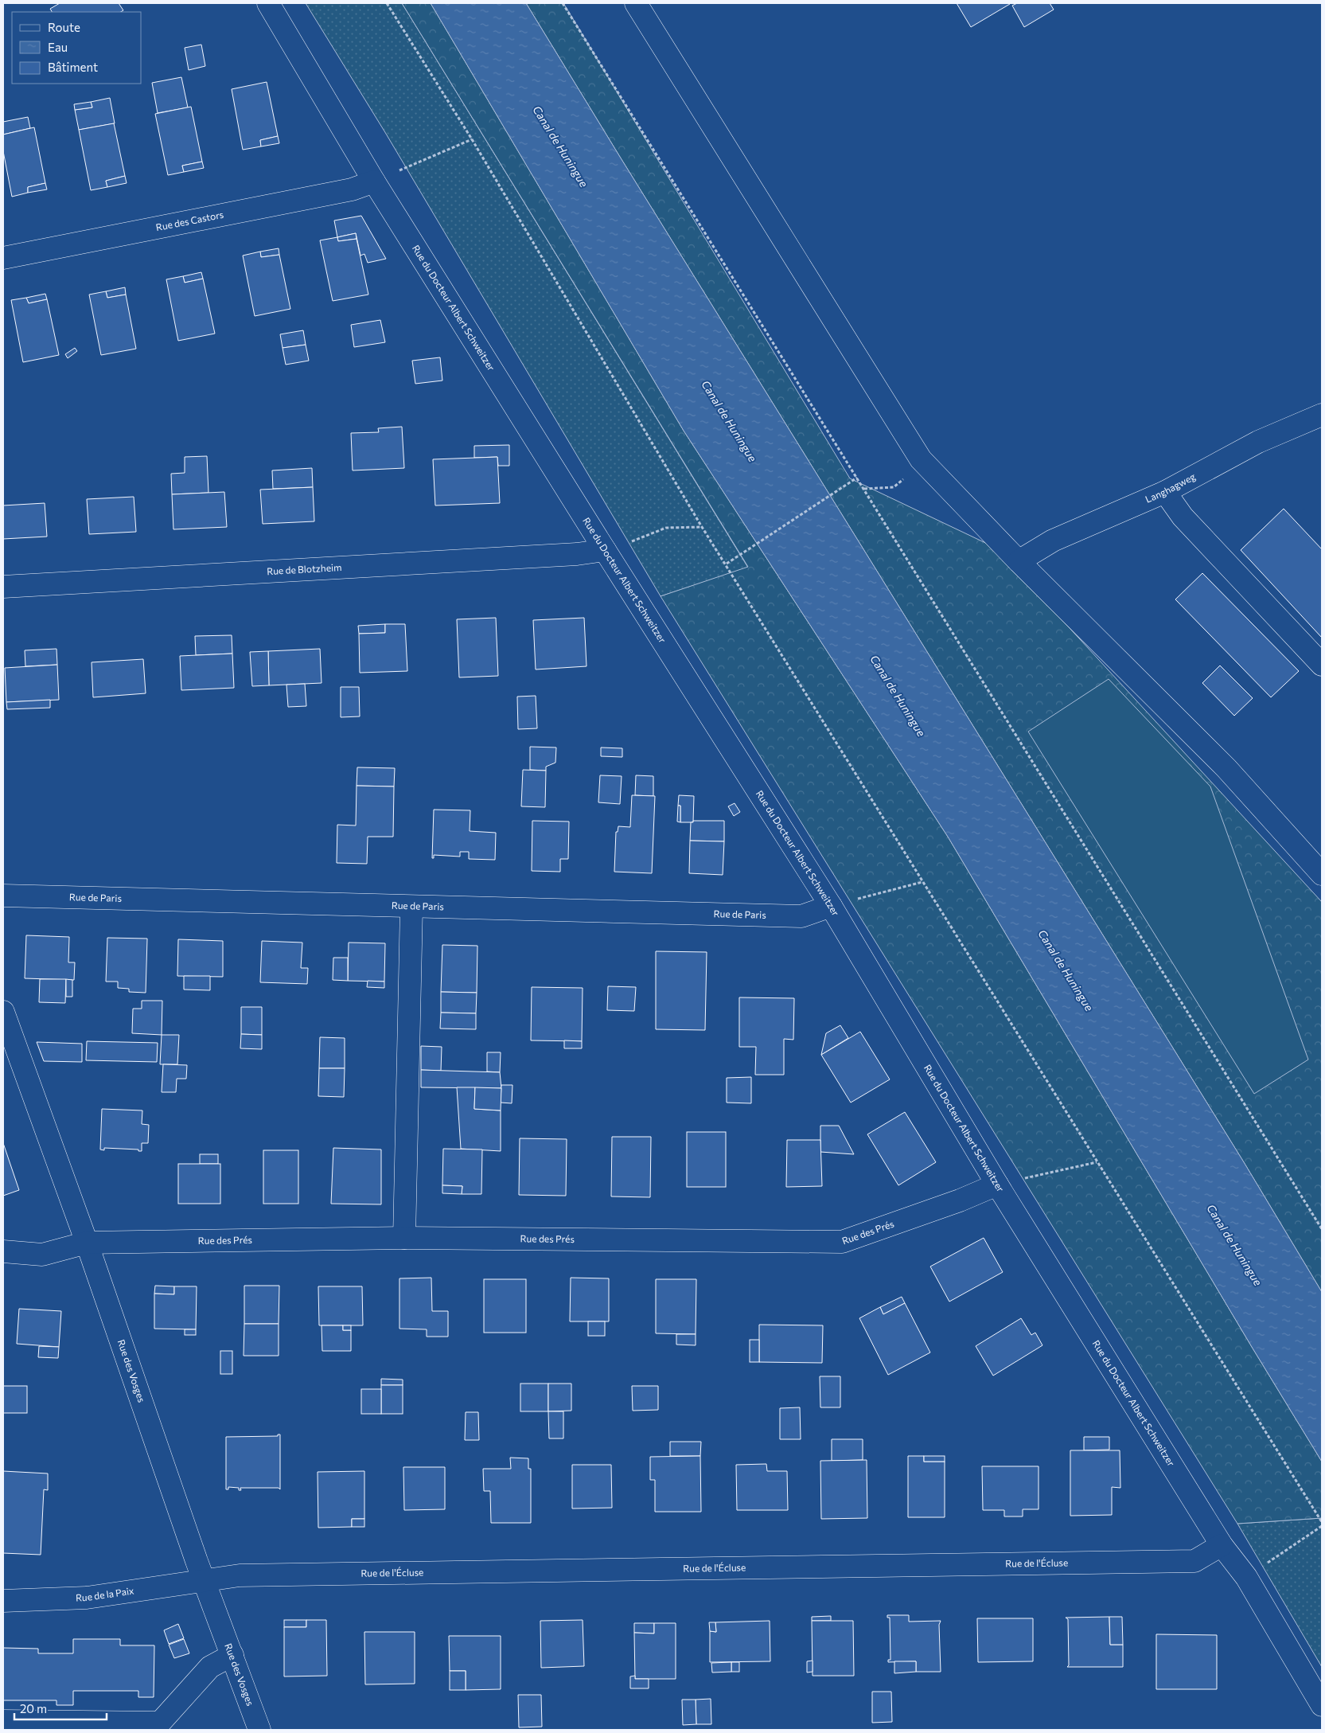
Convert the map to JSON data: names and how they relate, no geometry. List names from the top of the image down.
{
  "streets": {
    "street": [
      "Rue des Castors",
      "Rue du Docteur Albert Schweitzer",
      "Langhagweg",
      "Rue de Blotzheim",
      "Rue de Paris",
      "Rue des Prés",
      "Rue des Vosges",
      "Rue de l'Écluse",
      "Rue de la Paix"
    ]
  },
  "crossings": [
    ["Rue des Castors", "Rue du Docteur Albert Schweitzer"],
    ["Rue du Docteur Albert Schweitzer", "Rue de Blotzheim"],
    ["Rue du Docteur Albert Schweitzer", "Rue de Paris"],
    ["Rue du Docteur Albert Schweitzer", "Rue des Prés"],
    ["Rue du Docteur Albert Schweitzer", "Rue de l'Écluse"],
    ["Rue des Prés", "Rue des Vosges"],
    ["Rue des Vosges", "Rue de l'Écluse"],
    ["Rue des Vosges", "Rue de la Paix"],
    ["Rue de l'Écluse", "Rue de la Paix"]
  ],
  "water": ["Canal de Huningue"],
  "legend": ["Route", "Eau", "Bâtiment"],
  "scale_bar": "20 m"
}
